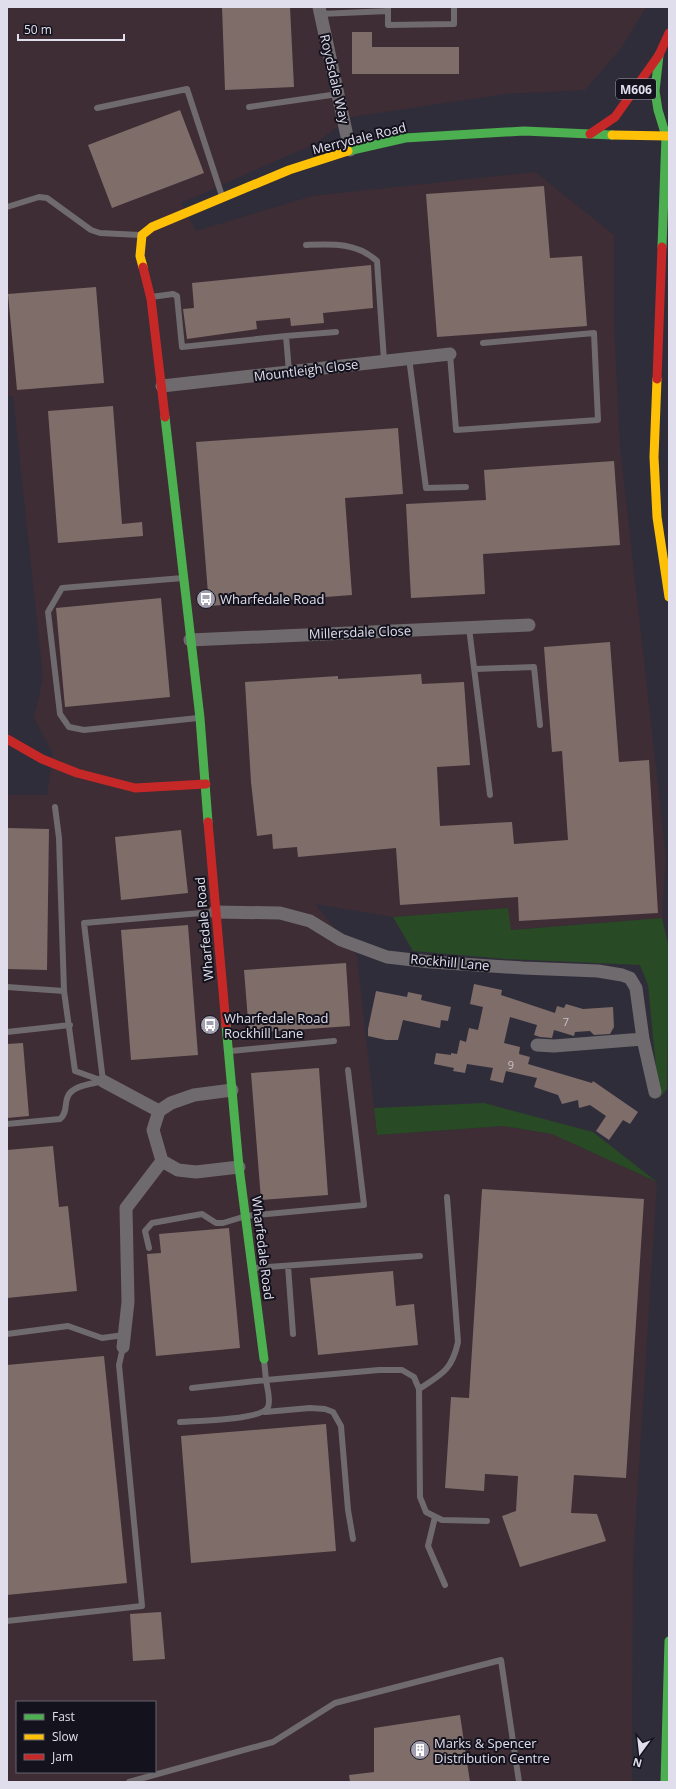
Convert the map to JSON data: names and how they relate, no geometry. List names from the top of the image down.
{
  "streets": {
    "main road": ["M606", "Merrydale Road", "Wharfedale Road"],
    "street": [
      "Roydsdale Way",
      "Mountleigh Close",
      "Millersdale Close",
      "Rockhill Lane"
    ]
  },
  "crossings": [
    ["Roydsdale Way", "Merrydale Road"],
    ["M606", "Merrydale Road"],
    ["Merrydale Road", "Wharfedale Road"],
    ["Mountleigh Close", "Wharfedale Road"],
    ["Millersdale Close", "Wharfedale Road"],
    ["Wharfedale Road", "Rockhill Lane"]
  ],
  "places": {
    "bus stop": ["Wharfedale Road", "Wharfedale Road Rockhill Lane"],
    "building": ["Marks & Spencer Distribution Centre"]
  },
  "house_numbers": ["7", "9"],
  "legend": ["Fast", "Slow", "Jam"],
  "scale_bar": "50 m",
  "north": "bottom"
}
